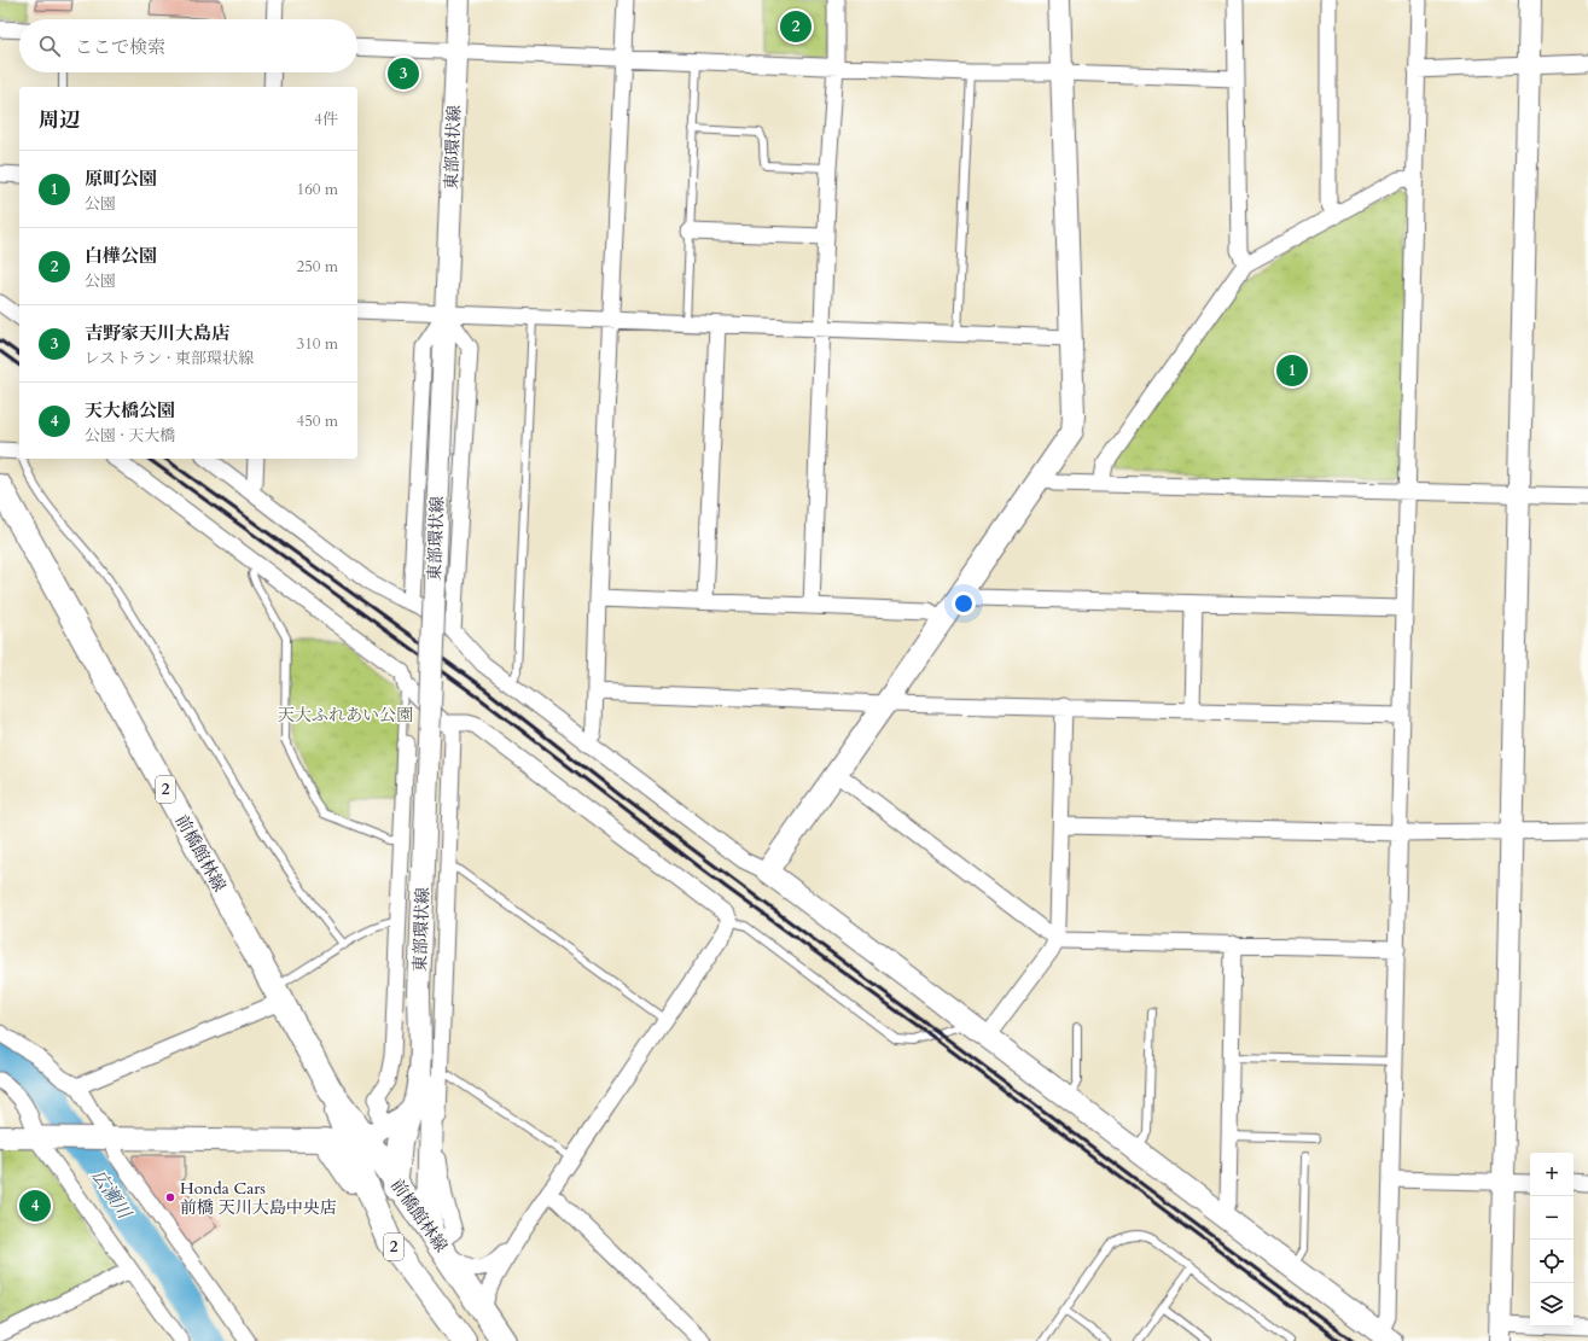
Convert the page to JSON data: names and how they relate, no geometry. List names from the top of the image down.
{
  "streets": {
    "main road": ["2", "前橋館林線"],
    "street": ["東部環状線"]
  },
  "water": ["広瀬川"],
  "parks": ["天大ふれあい公園"],
  "places": ["Honda Cars 前橋 天川大島中央店"],
  "page": {
    "pins": [
      "2",
      "3",
      "1",
      "4"
    ],
    "search": "ここで検索",
    "heading": ["周辺", "4件"],
    "list": [
      {
        "mark": "1",
        "name": "原町公園",
        "note": "公園",
        "value": "160 m"
      },
      {
        "mark": "2",
        "name": "白樺公園",
        "note": "公園",
        "value": "250 m"
      },
      {
        "mark": "3",
        "name": "吉野家天川大島店",
        "note": "レストラン · 東部環状線",
        "value": "310 m"
      },
      {
        "mark": "4",
        "name": "天大橋公園",
        "note": "公園 · 天大橋",
        "value": "450 m"
      }
    ],
    "map_buttons": ["+", "−"]
  }
}
